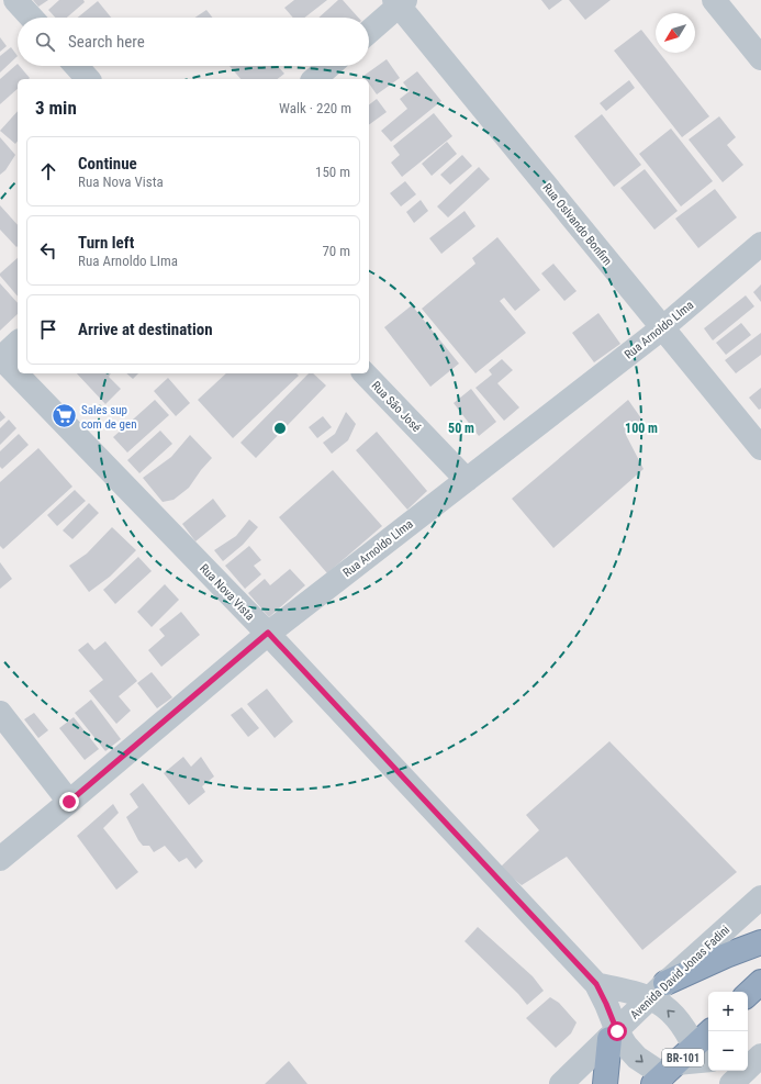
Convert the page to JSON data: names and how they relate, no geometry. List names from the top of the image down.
{
  "streets": {
    "highway": ["BR-101"],
    "street": [
      "Rua Oslvando Bonfim",
      "Rua Arnoldo LIma",
      "Rua São José",
      "Rua Nova Vista",
      "Avenida David Jonas Fadini"
    ]
  },
  "crossings": [
    ["Rua Oslvando Bonfim", "Rua Arnoldo LIma"],
    ["Rua Arnoldo LIma", "Rua São José"],
    ["Rua Arnoldo LIma", "Rua Nova Vista"],
    ["Rua Nova Vista", "Avenida David Jonas Fadini"],
    ["Rua Nova Vista", "BR-101"]
  ],
  "places": {
    "supermarket": ["Sales sup com de gen"]
  },
  "north": "bottom left",
  "page": {
    "search": "Search here",
    "heading": ["3 min", "Walk · 220 m"],
    "list": [
      ["Continue", "Rua Nova Vista", "150 m"],
      ["Turn left", "Rua Arnoldo LIma", "70 m"],
      "Arrive at destination"
    ],
    "map_buttons": ["+", "−"]
  },
  "rings": ["50 m", "100 m"]
}
